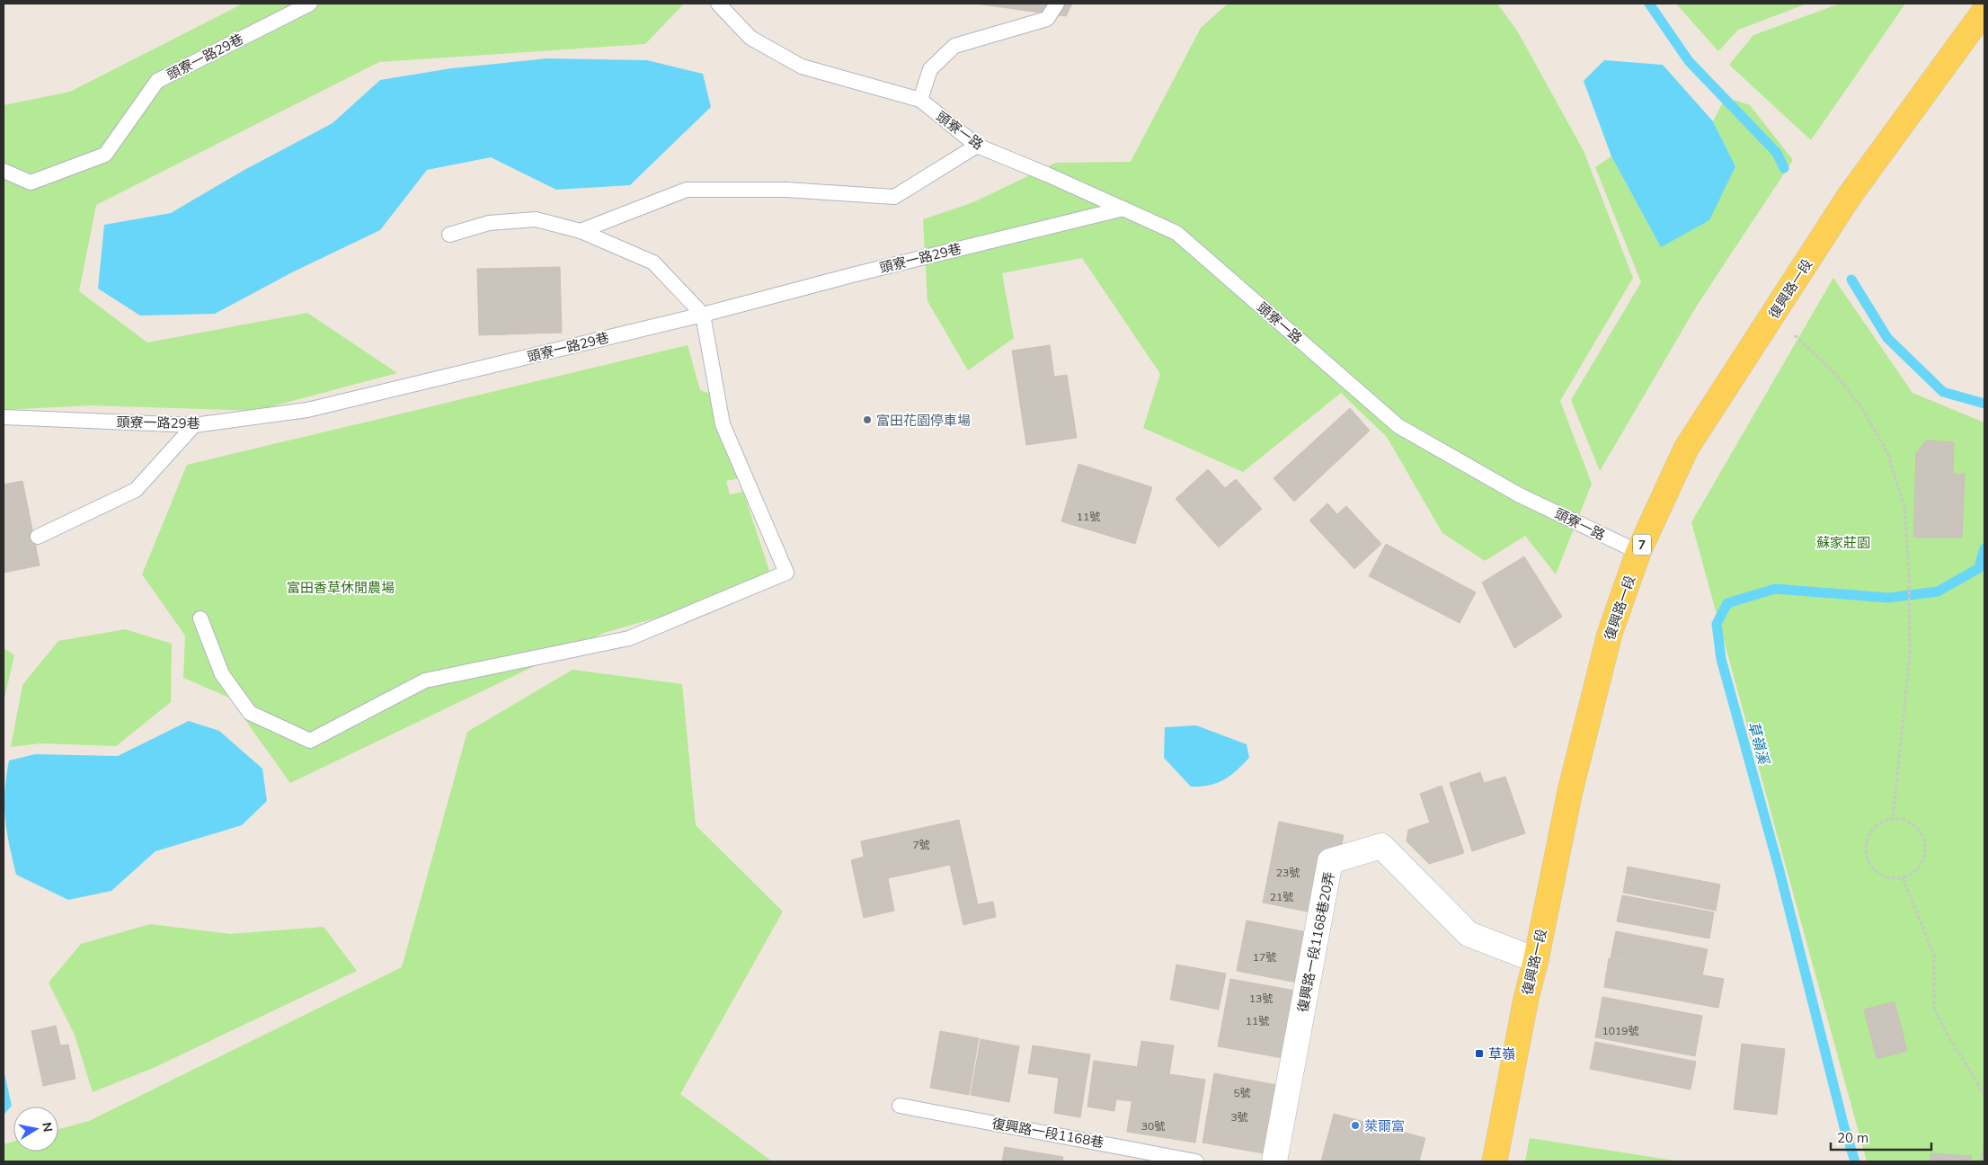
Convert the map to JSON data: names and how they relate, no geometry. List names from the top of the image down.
{
  "streets": {
    "main road": ["復興路一段", "7"],
    "street": ["復興路一段1168巷20弄"],
    "lane": ["頭寮一路29巷", "頭寮一路", "復興路一段1168巷"]
  },
  "crossings": [
    ["頭寮一路29巷", "頭寮一路"],
    ["頭寮一路", "復興路一段"],
    ["復興路一段", "復興路一段1168巷20弄"]
  ],
  "water": ["草嶺溪"],
  "parks": ["蘇家莊園", "富田香草休閒農場"],
  "places": {
    "other": ["富田花園停車場", "萊爾富"],
    "transit": ["草嶺"]
  },
  "house_numbers": [
    "11號",
    "7號",
    "23號",
    "21號",
    "17號",
    "13號",
    "11號",
    "1019號",
    "5號",
    "3號",
    "30號"
  ],
  "scale_bar": "20 m",
  "north": "right"
}
